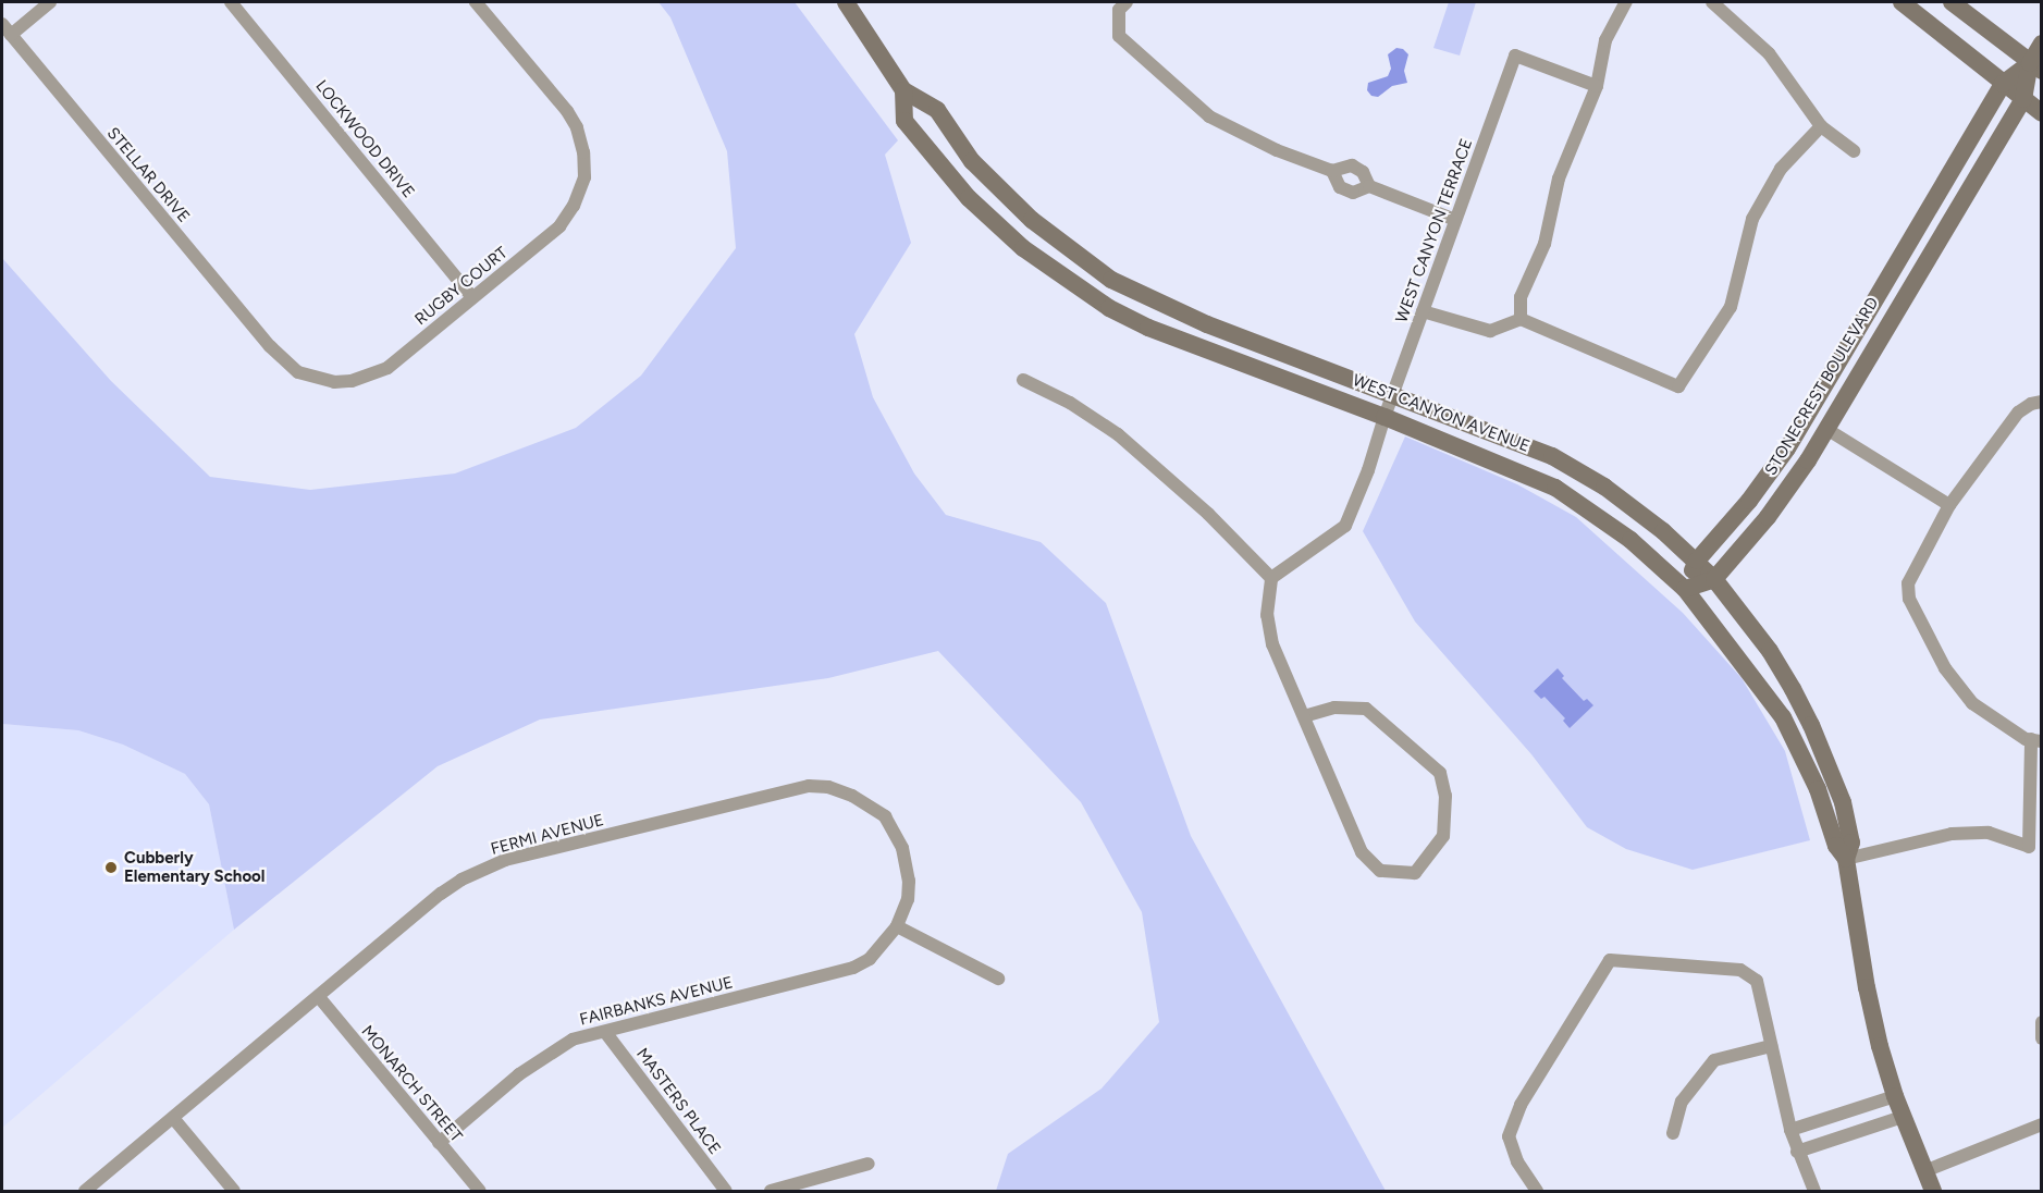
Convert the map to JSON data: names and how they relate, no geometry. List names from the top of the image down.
{
  "streets": {
    "street": [
      "LOCKWOOD DRIVE",
      "STELLAR DRIVE",
      "WEST CANYON TERRACE",
      "RUGBY COURT",
      "STONECREST BOULEVARD",
      "WEST CANYON AVENUE",
      "FERMI AVENUE",
      "FAIRBANKS AVENUE",
      "MONARCH STREET",
      "MASTERS PLACE"
    ]
  },
  "crossings": [
    ["LOCKWOOD DRIVE", "RUGBY COURT"],
    ["STELLAR DRIVE", "RUGBY COURT"],
    ["WEST CANYON TERRACE", "WEST CANYON AVENUE"],
    ["STONECREST BOULEVARD", "WEST CANYON AVENUE"],
    ["FERMI AVENUE", "FAIRBANKS AVENUE"],
    ["FERMI AVENUE", "MONARCH STREET"],
    ["FAIRBANKS AVENUE", "MONARCH STREET"],
    ["FAIRBANKS AVENUE", "MASTERS PLACE"]
  ],
  "places": ["Cubberly Elementary School"]
}
